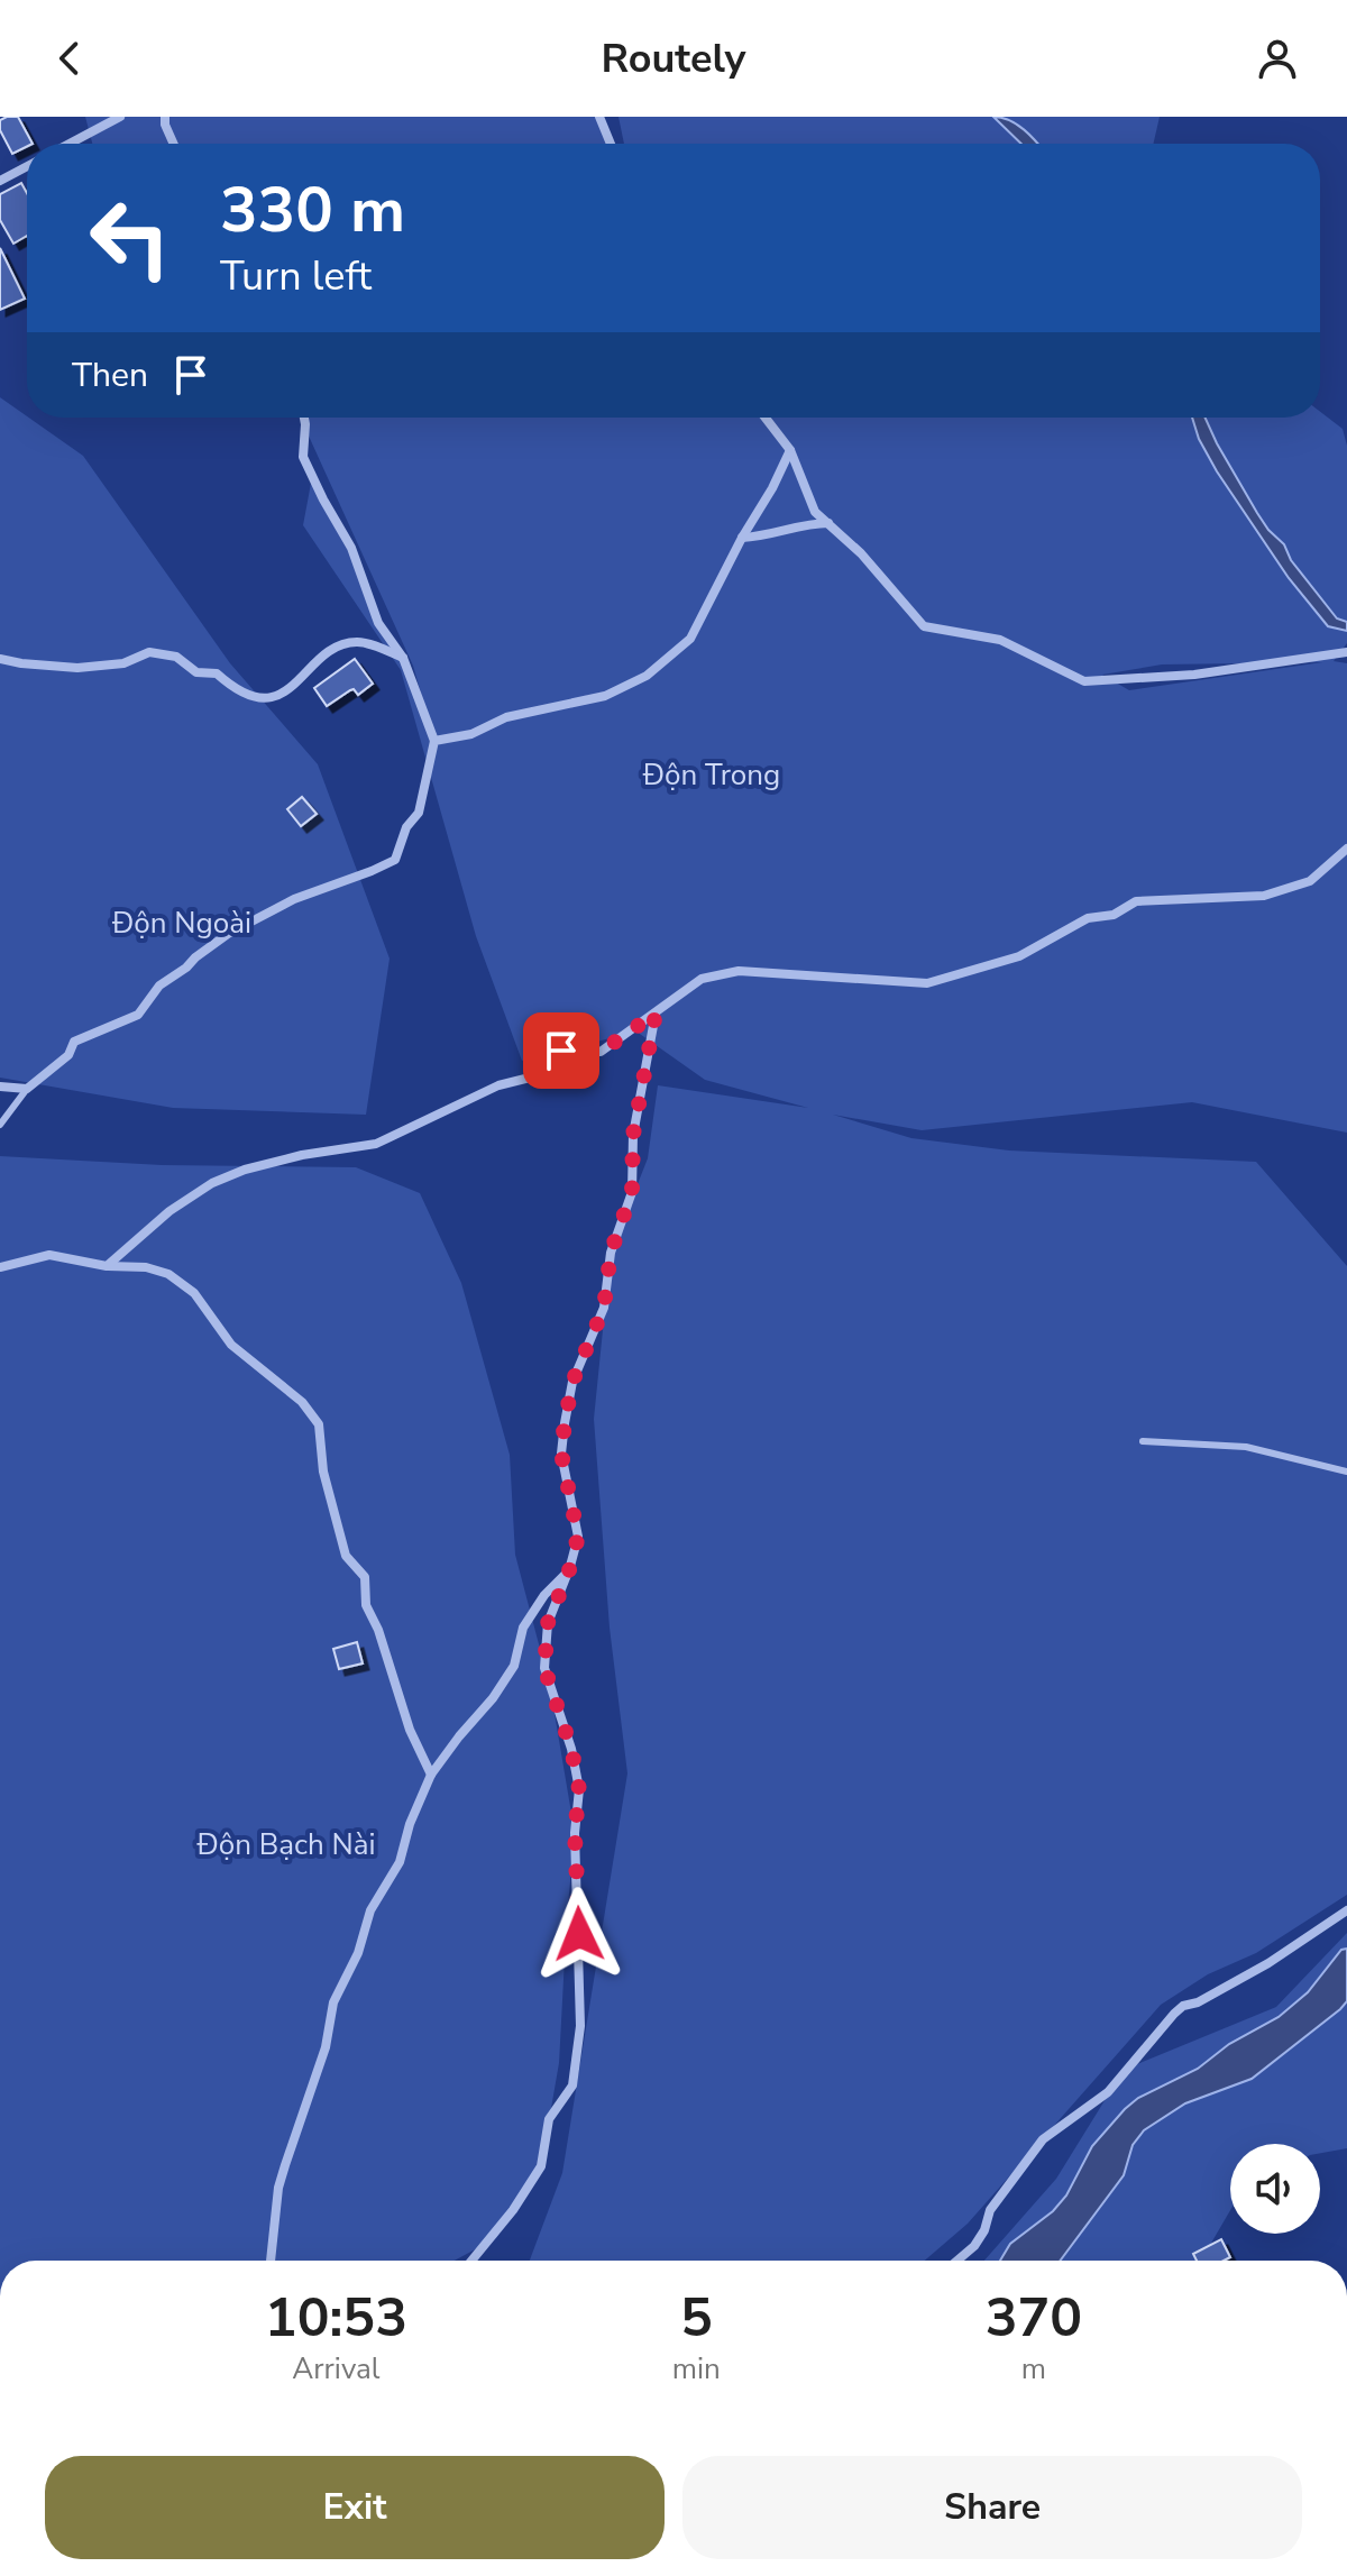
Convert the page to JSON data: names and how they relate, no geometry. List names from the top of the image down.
{
  "parks": ["Độn Trong", "Độn Ngoài", "Độn Bạch Nài"],
  "page": {
    "header": "Routely",
    "turn": ["330 m", "Turn left"],
    "then": "Then",
    "eta": [
      "10:53",
      "Arrival",
      "5",
      "min",
      "370",
      "m"
    ],
    "buttons": ["Exit", "Share"]
  }
}
